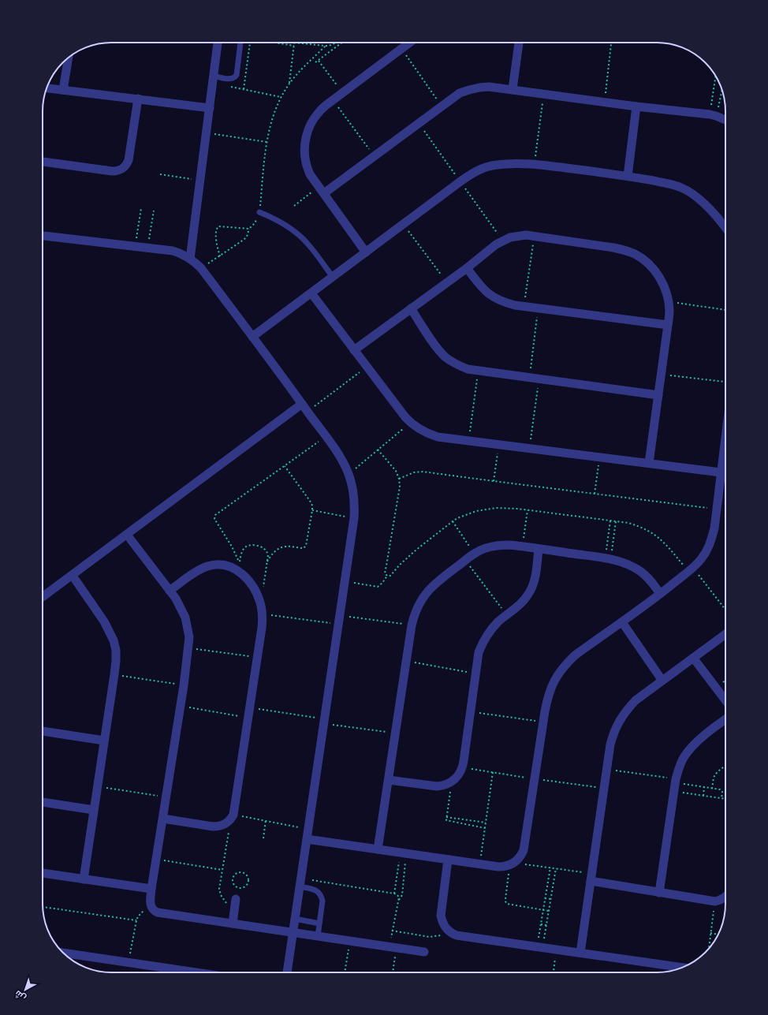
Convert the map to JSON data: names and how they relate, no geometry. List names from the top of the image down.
{
  "north": "bottom left"
}
